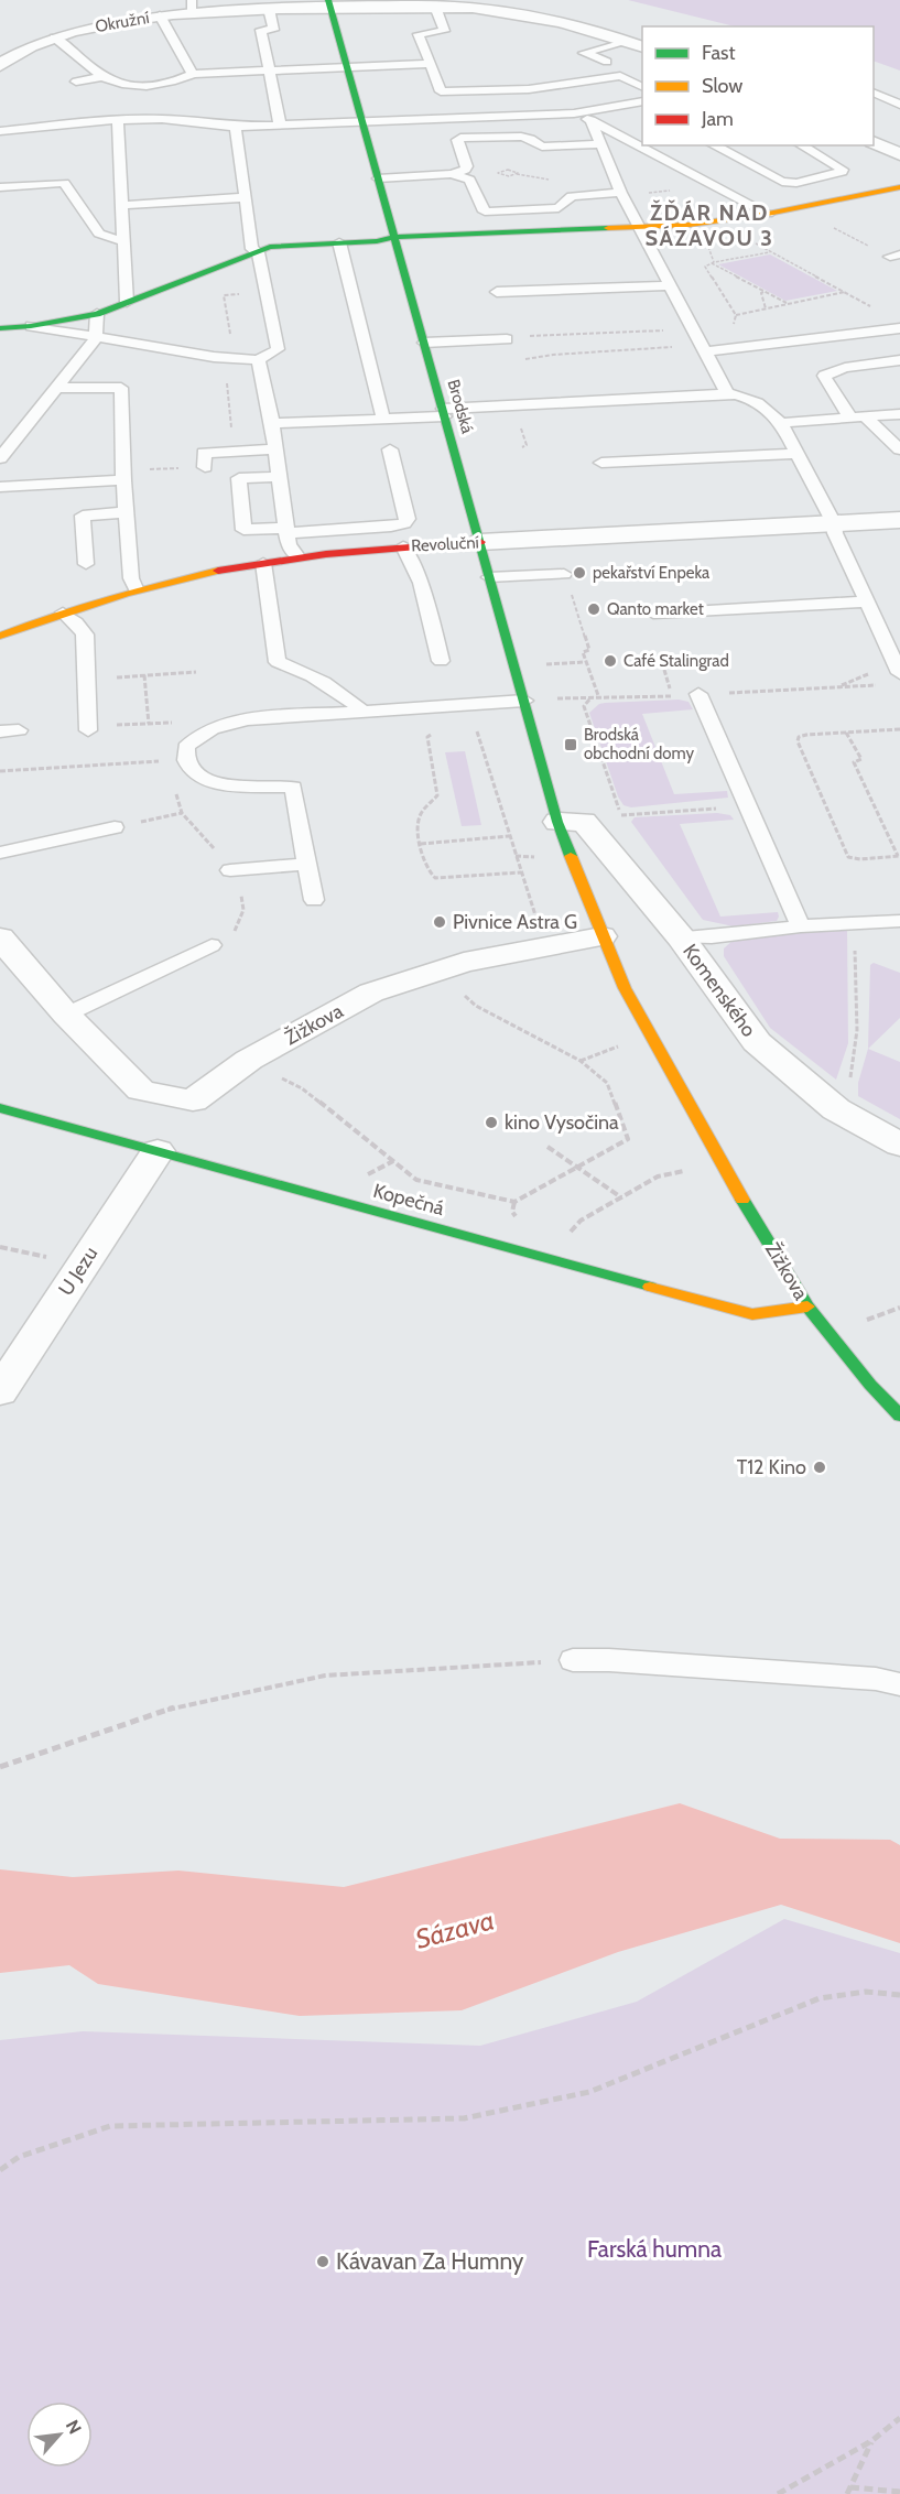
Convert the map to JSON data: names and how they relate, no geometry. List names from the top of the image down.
{
  "streets": {
    "main road": [
      "Brodská",
      "Revoluční",
      "Žižkova",
      "Kopečná"
    ],
    "street": ["Okružní", "Komenského", "U Jezu"]
  },
  "crossings": [
    ["Okružní", "Brodská"],
    ["Brodská", "Revoluční"],
    ["Brodská", "Komenského"],
    ["Brodská", "Žižkova"],
    ["Komenského", "Žižkova"],
    ["Žižkova", "Kopečná"],
    ["Kopečná", "U Jezu"]
  ],
  "districts": ["ŽĎÁR NAD SÁZAVOU 3"],
  "water": ["Sázava"],
  "parks": ["Farská humna"],
  "places": {
    "other": [
      "pekařství Enpeka",
      "Qanto market",
      "Café Stalingrad",
      "Pivnice Astra G",
      "kino Vysočina",
      "T12 Kino",
      "Kávavan Za Humny"
    ],
    "transit": ["Brodská obchodní domy"]
  },
  "legend": ["Fast", "Slow", "Jam"],
  "north": "top right"
}
